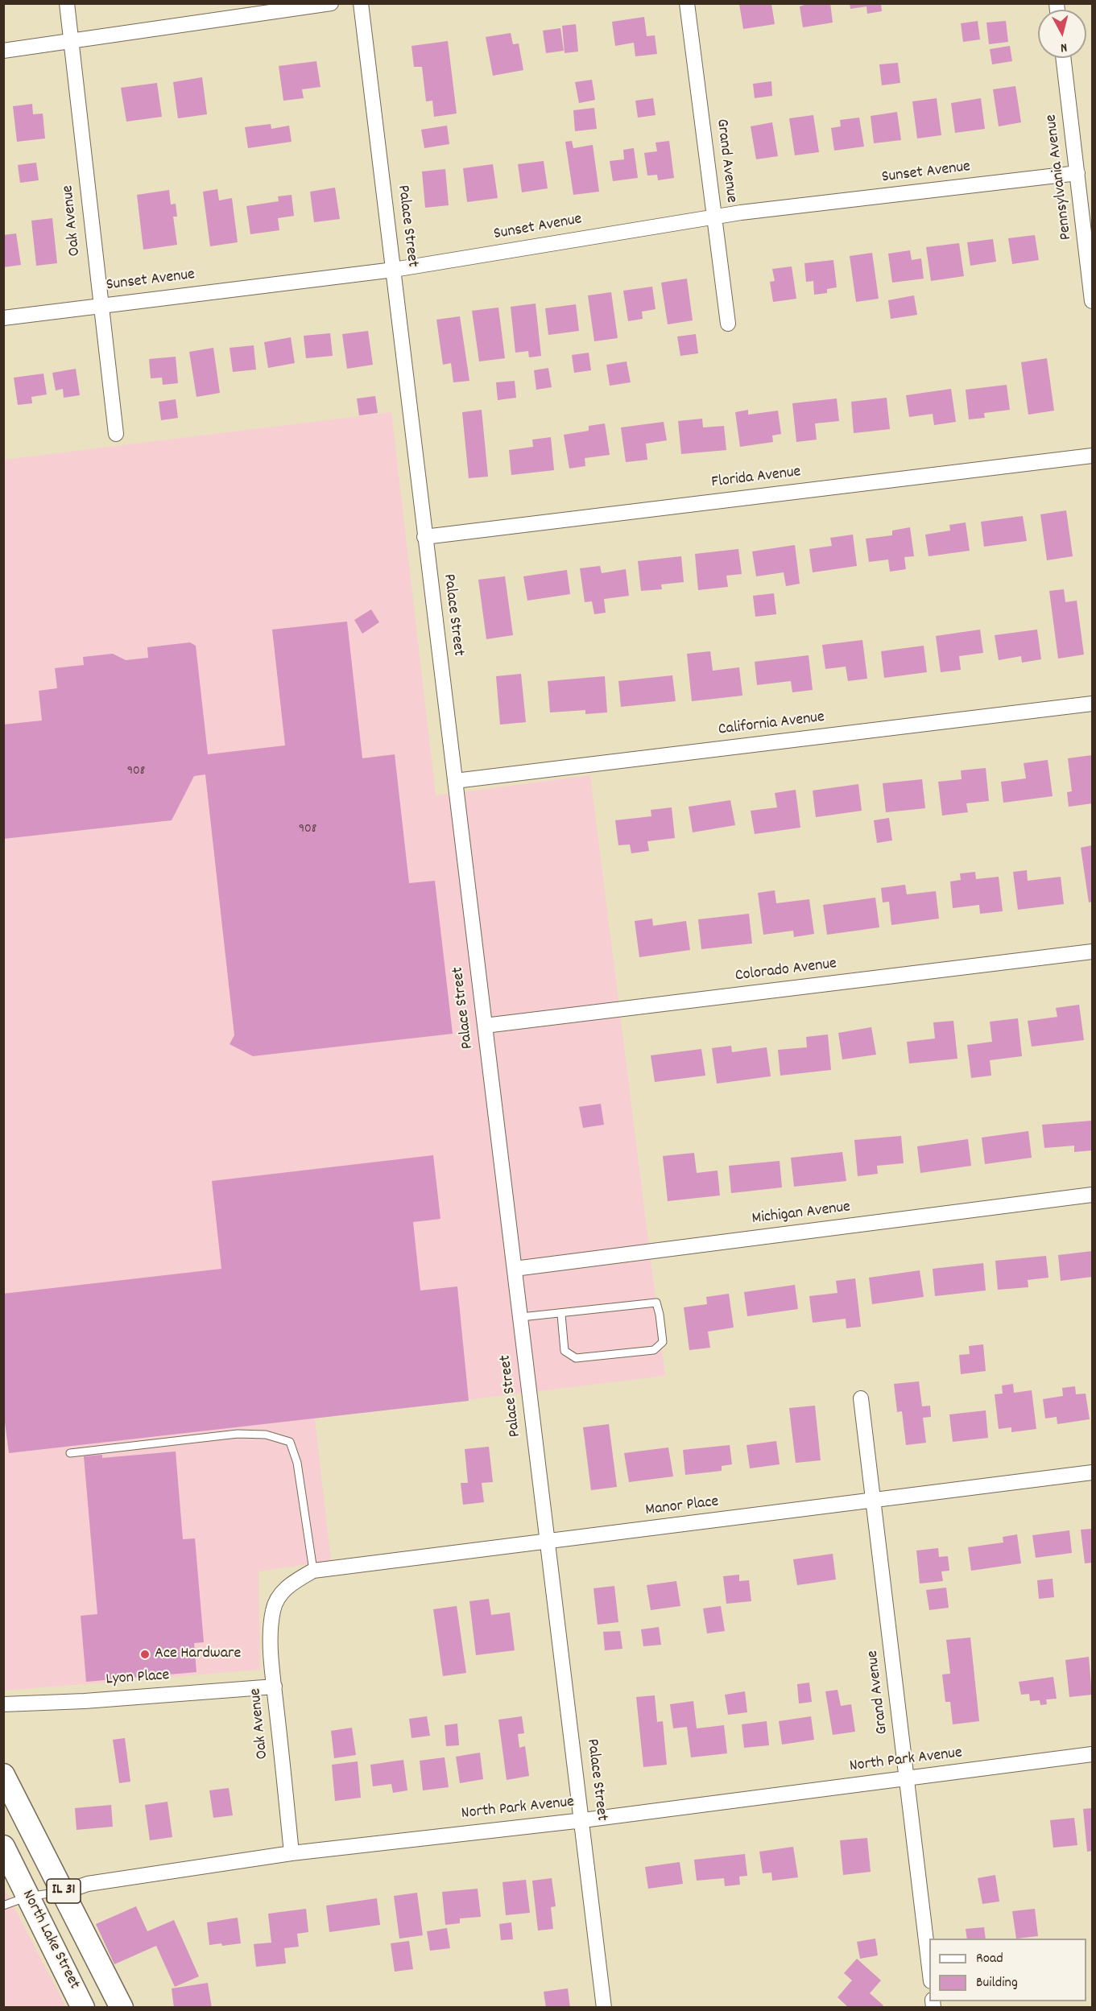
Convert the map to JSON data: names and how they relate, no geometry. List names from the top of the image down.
{
  "streets": {
    "main road": ["IL 31", "North Lake Street"],
    "street": [
      "Grand Avenue",
      "Sunset Avenue",
      "Pennsylvania Avenue",
      "Oak Avenue",
      "Palace Street",
      "Florida Avenue",
      "California Avenue",
      "Colorado Avenue",
      "Michigan Avenue",
      "Manor Place",
      "Lyon Place",
      "North Park Avenue"
    ]
  },
  "crossings": [
    ["Grand Avenue", "Sunset Avenue"],
    ["Grand Avenue", "Manor Place"],
    ["Grand Avenue", "North Park Avenue"],
    ["Sunset Avenue", "Pennsylvania Avenue"],
    ["Sunset Avenue", "Oak Avenue"],
    ["Sunset Avenue", "Palace Street"],
    ["Oak Avenue", "Manor Place"],
    ["Oak Avenue", "Lyon Place"],
    ["Oak Avenue", "North Park Avenue"],
    ["Palace Street", "Florida Avenue"],
    ["Palace Street", "California Avenue"],
    ["Palace Street", "Colorado Avenue"],
    ["Palace Street", "Michigan Avenue"],
    ["Palace Street", "Manor Place"],
    ["Palace Street", "North Park Avenue"],
    ["North Park Avenue", "North Lake Street"]
  ],
  "places": ["Ace Hardware"],
  "house_numbers": ["908", "908"],
  "legend": ["Road", "Building"],
  "north": "bottom"
}
